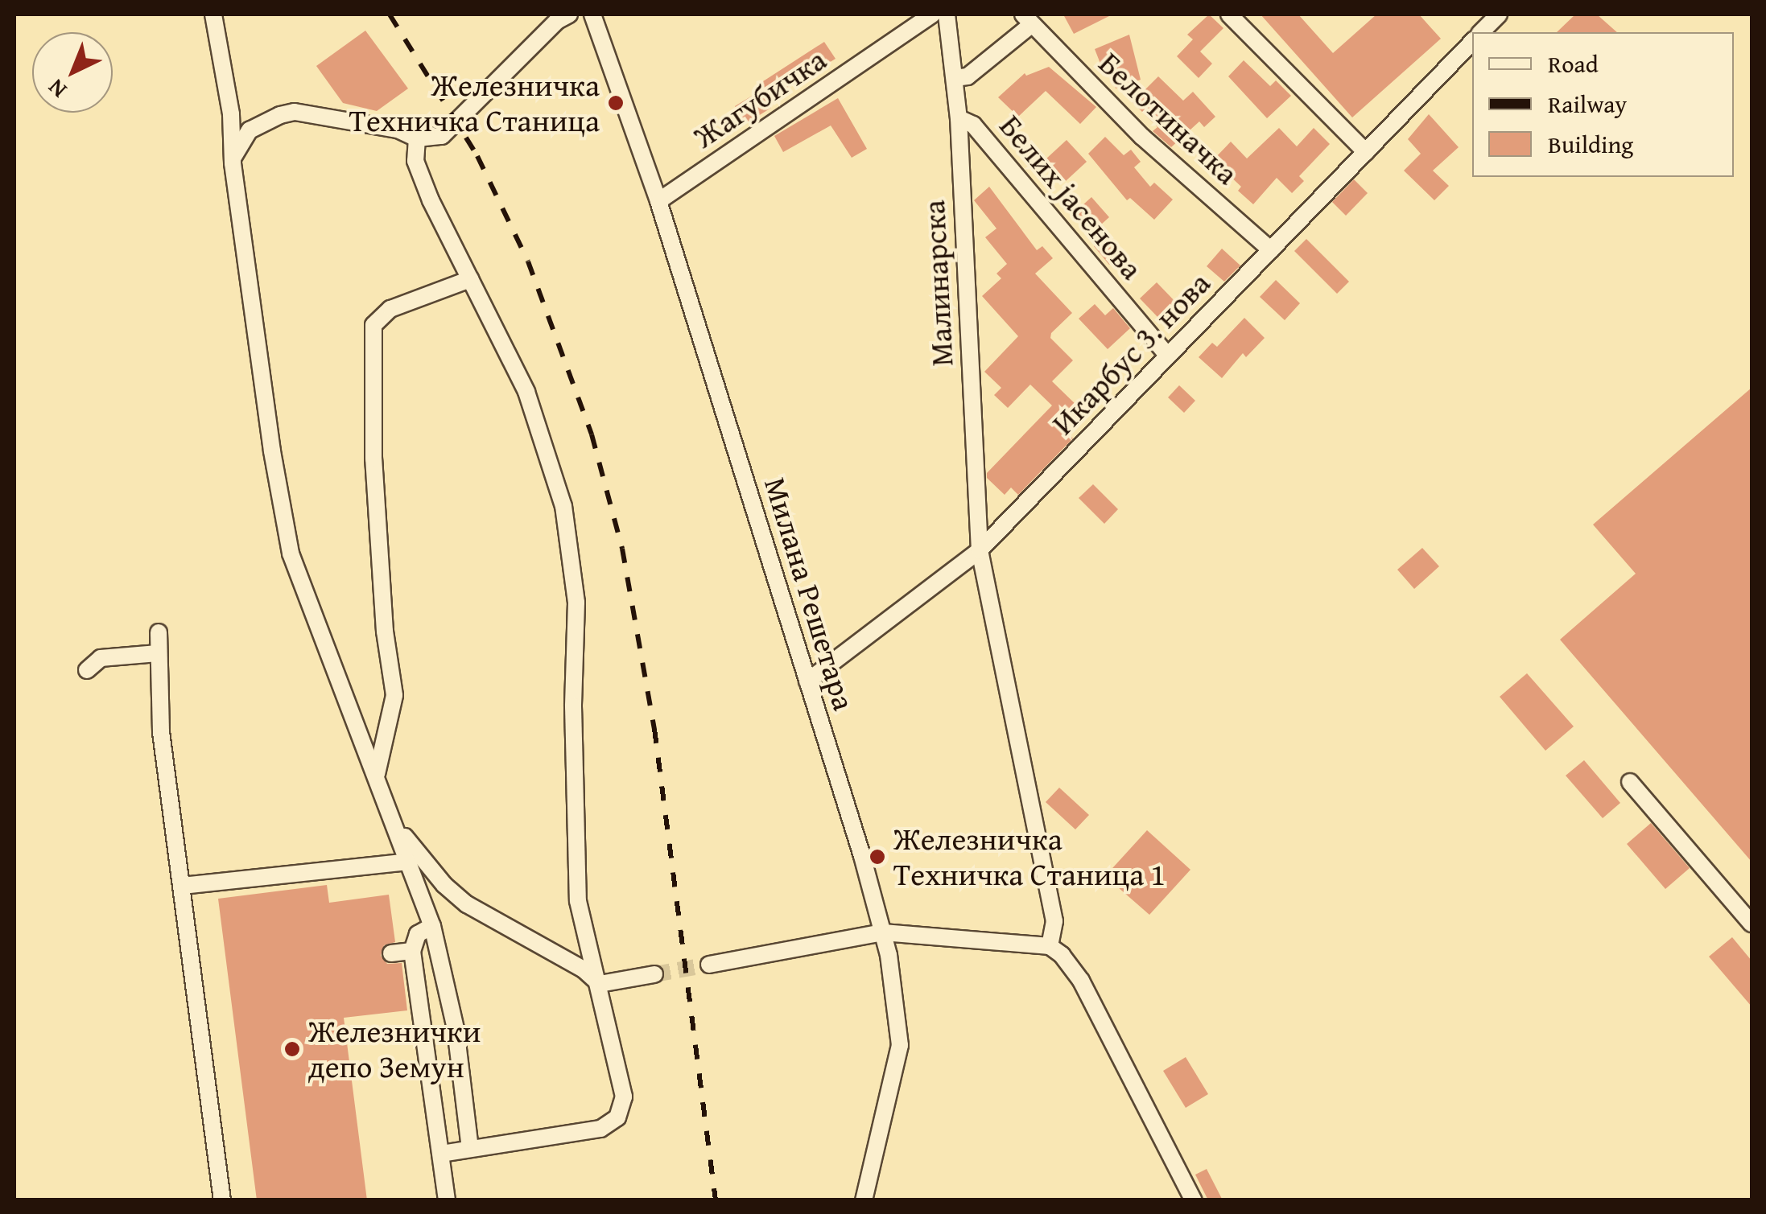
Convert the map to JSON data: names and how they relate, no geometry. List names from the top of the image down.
{
  "streets": {
    "street": [
      "Жагубичка",
      "Белотиначка",
      "Белих јасенова",
      "Малинарска",
      "Икарбус 3. нова",
      "Милана Решетара"
    ]
  },
  "crossings": [
    ["Жагубичка", "Милана Решетара"],
    ["Белотиначка", "Малинарска"],
    ["Белотиначка", "Икарбус 3. нова"],
    ["Белих јасенова", "Малинарска"],
    ["Белих јасенова", "Икарбус 3. нова"],
    ["Малинарска", "Икарбус 3. нова"],
    ["Икарбус 3. нова", "Милана Решетара"]
  ],
  "places": ["Железничка Техничка Станица", "Железничка Техничка Станица 1", "Железнички депо Земун"],
  "legend": ["Road", "Railway", "Building"],
  "north": "bottom left"
}
